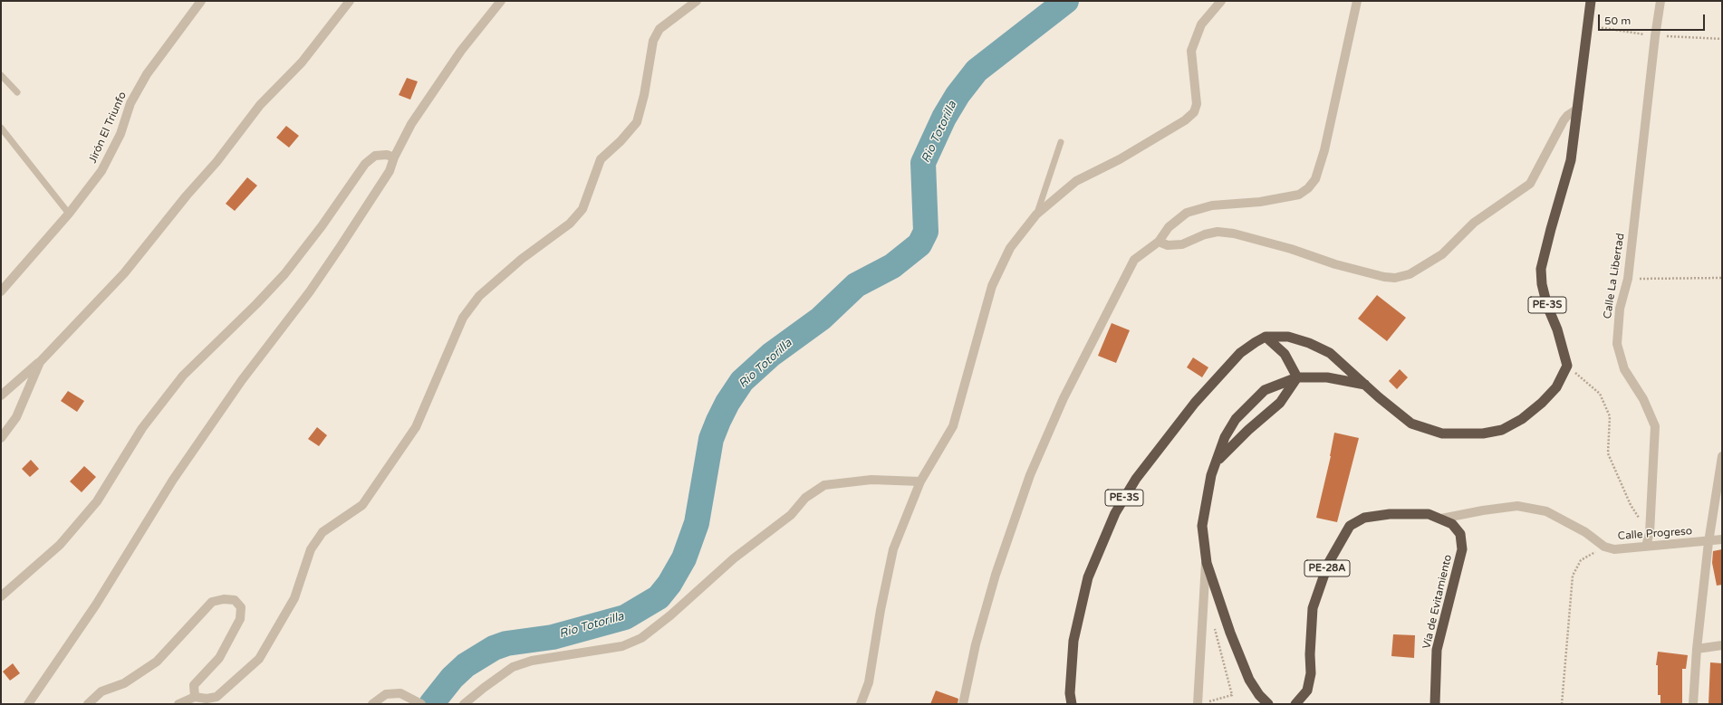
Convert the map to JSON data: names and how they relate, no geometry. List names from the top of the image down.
{
  "streets": {
    "highway": ["PE-3S", "PE-28A", "Vía de Evitamiento"],
    "street": ["Jirón El Triunfo", "Calle La Libertad", "Calle Progreso"]
  },
  "crossings": [
    ["Calle La Libertad", "Calle Progreso"],
    ["Calle Progreso", "Vía de Evitamiento"]
  ],
  "water": ["Rio Totorilla"],
  "scale_bar": "50 m"
}
